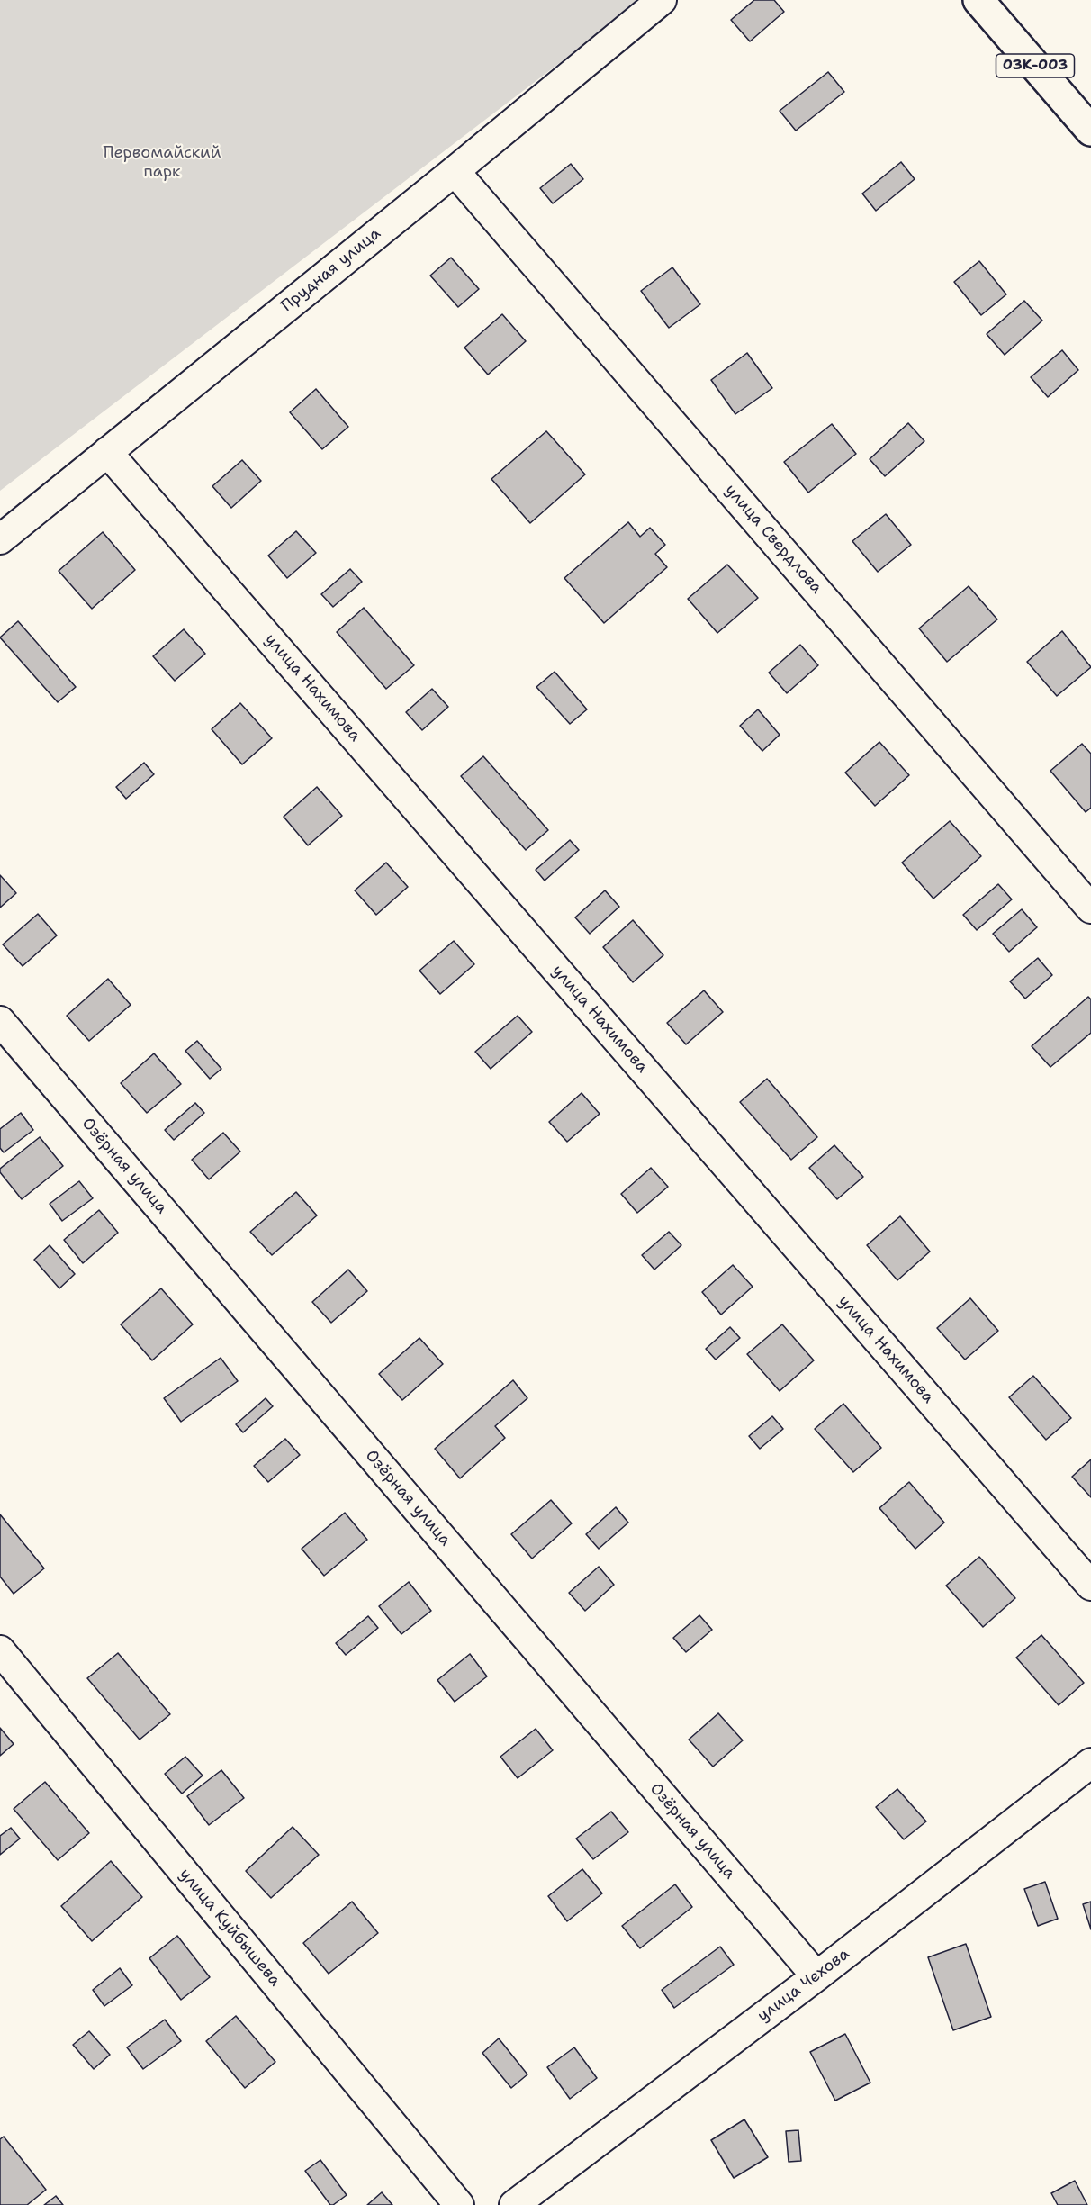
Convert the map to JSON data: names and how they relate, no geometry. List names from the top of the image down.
{
  "streets": {
    "main road": ["03К-003"],
    "street": [
      "Прудная улица",
      "улица Свердлова",
      "улица Нахимова",
      "Озёрная улица",
      "улица Куйбышева",
      "улица Чехова"
    ]
  },
  "crossings": [
    ["Прудная улица", "улица Свердлова"],
    ["Прудная улица", "улица Нахимова"],
    ["Озёрная улица", "улица Чехова"]
  ],
  "parks": ["Первомайский парк"]
}
